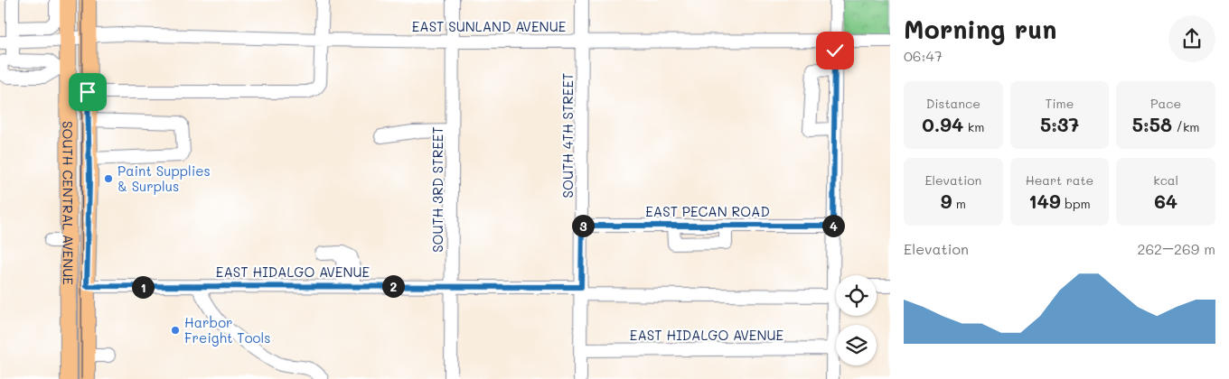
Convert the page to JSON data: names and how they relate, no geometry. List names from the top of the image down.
{
  "streets": {
    "main road": ["SOUTH CENTRAL AVENUE"],
    "street": [
      "EAST SUNLAND AVENUE",
      "SOUTH 4TH STREET",
      "SOUTH 3RD STREET",
      "EAST PECAN ROAD",
      "EAST HIDALGO AVENUE"
    ]
  },
  "crossings": [
    ["EAST SUNLAND AVENUE", "SOUTH 4TH STREET"],
    ["EAST SUNLAND AVENUE", "SOUTH 3RD STREET"],
    ["EAST SUNLAND AVENUE", "SOUTH CENTRAL AVENUE"],
    ["SOUTH 4TH STREET", "EAST PECAN ROAD"],
    ["SOUTH 4TH STREET", "EAST HIDALGO AVENUE"],
    ["SOUTH 3RD STREET", "EAST HIDALGO AVENUE"],
    ["SOUTH CENTRAL AVENUE", "EAST HIDALGO AVENUE"]
  ],
  "places": ["Paint Supplies & Surplus", "Harbor Freight Tools"],
  "page": {
    "heading": ["Morning run", "06:47"],
    "stats": [
      ["Distance", "0.94 km"],
      ["Time", "5:37"],
      ["Pace", "5:58 /km"],
      ["Elevation", "9 m"],
      ["Heart rate", "149 bpm"],
      ["kcal", "64"]
    ],
    "pins": [
      "3",
      "4",
      "2",
      "1"
    ],
    "chart": ["Elevation", "262–269 m"]
  }
}
